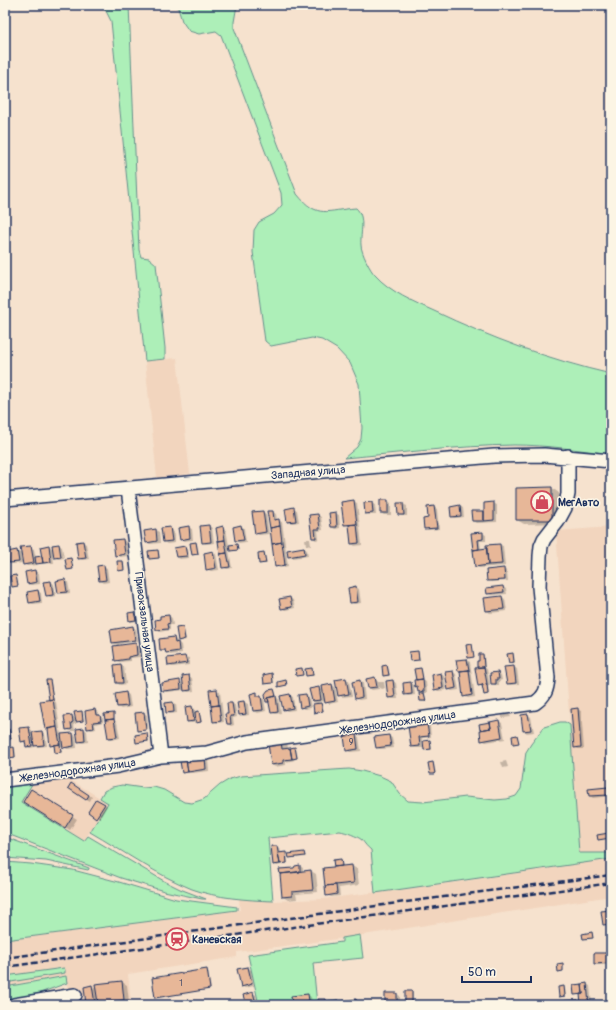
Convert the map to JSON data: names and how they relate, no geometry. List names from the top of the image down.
{
  "streets": {
    "street": ["Западная улица", "Привокзальная улица", "Железнодорожная улица"]
  },
  "crossings": [
    ["Западная улица", "Привокзальная улица"],
    ["Западная улица", "Железнодорожная улица"],
    ["Привокзальная улица", "Железнодорожная улица"]
  ],
  "places": {
    "shop": ["МегАвто"],
    "station": ["Каневская"]
  },
  "house_numbers": ["9", "1"],
  "scale_bar": "50 m"
}
